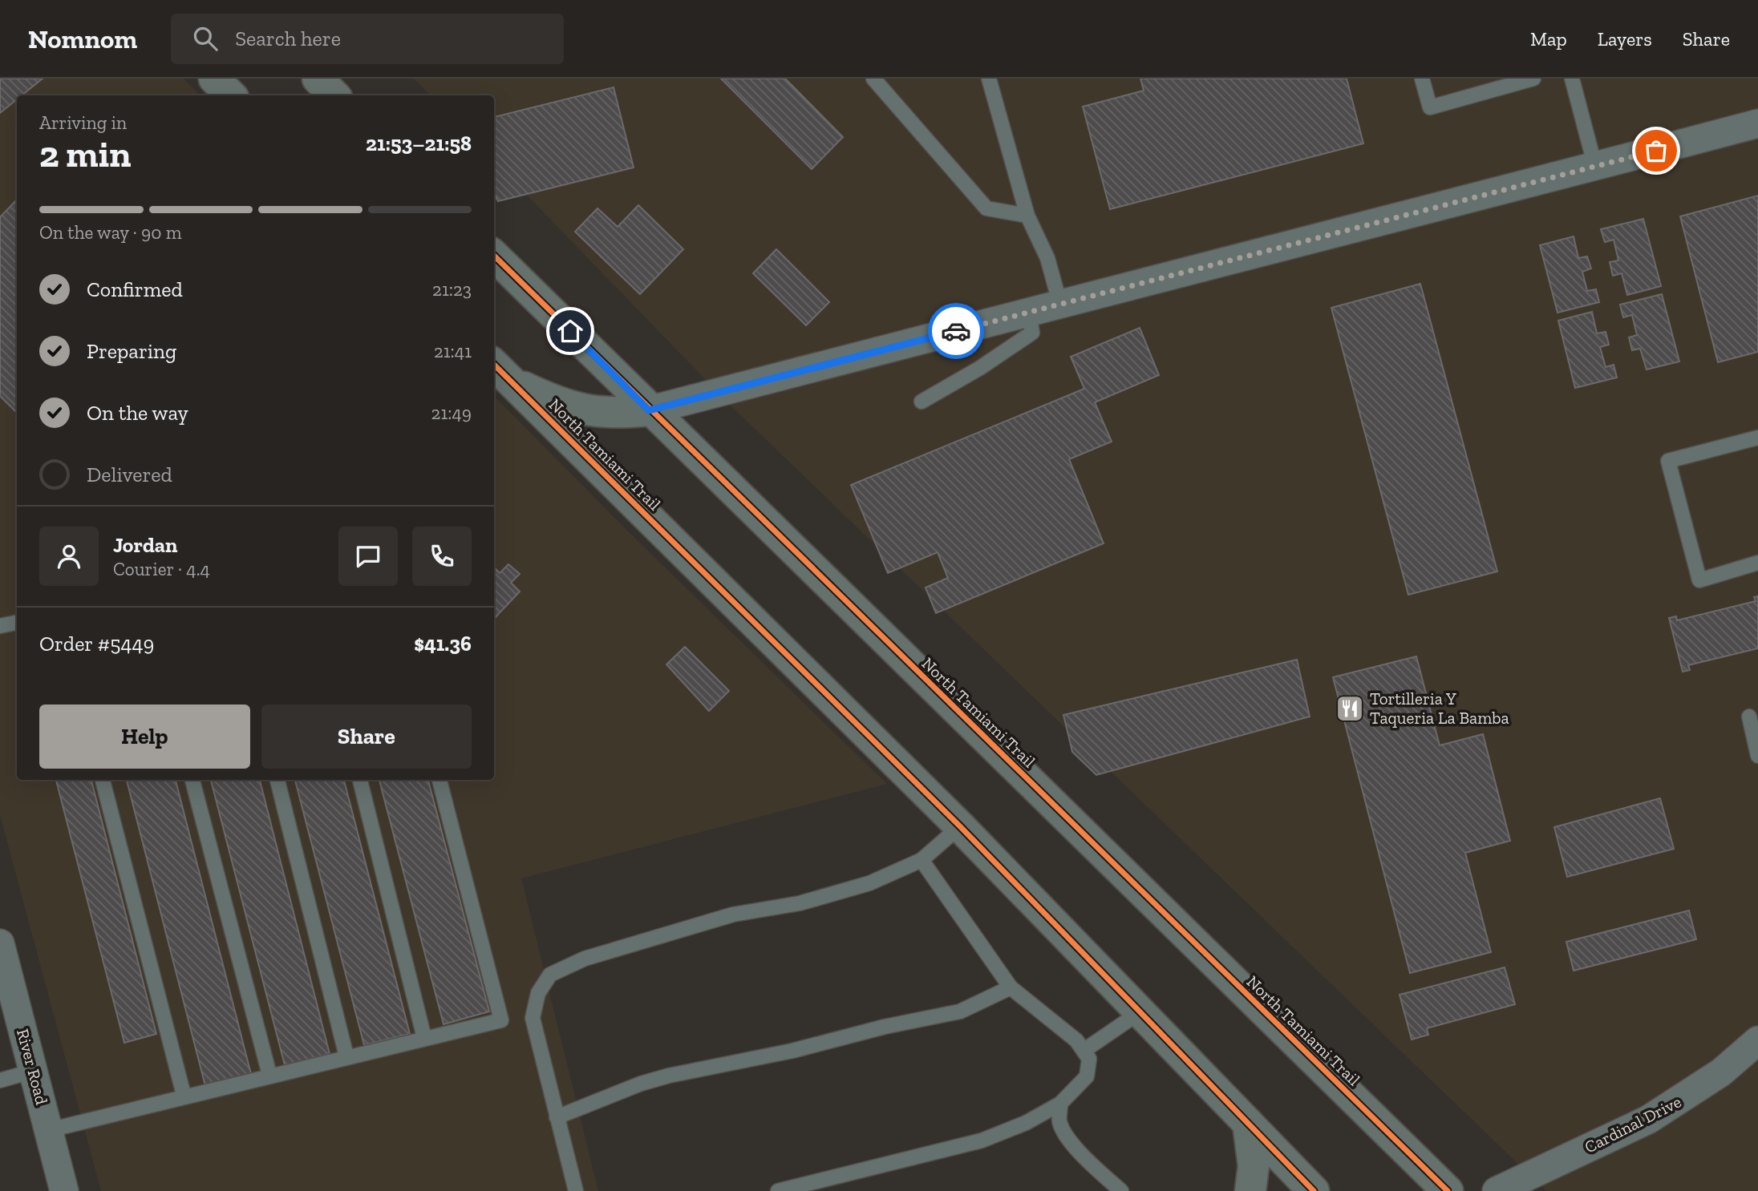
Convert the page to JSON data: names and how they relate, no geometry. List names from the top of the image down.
{
  "streets": {
    "main road": ["North Tamiami Trail"],
    "street": ["River Road", "Cardinal Drive"]
  },
  "places": {
    "restaurant": ["Tortilleria Y Taqueria La Bamba"]
  },
  "page": {
    "header": "Nomnom",
    "search": "Search here",
    "nav": ["Map", "Layers", "Share"],
    "heading": ["2 min", "Arriving in", "21:53–21:58"],
    "panel": [
      "Jordan",
      "Courier · 4.4",
      "Order #5449",
      "$41.36"
    ],
    "bar": "On the way · 90 m",
    "list": [
      ["Confirmed", "21:23"],
      ["Preparing", "21:41"],
      ["On the way", "21:49"],
      "Delivered"
    ],
    "buttons": ["Help", "Share"]
  }
}
